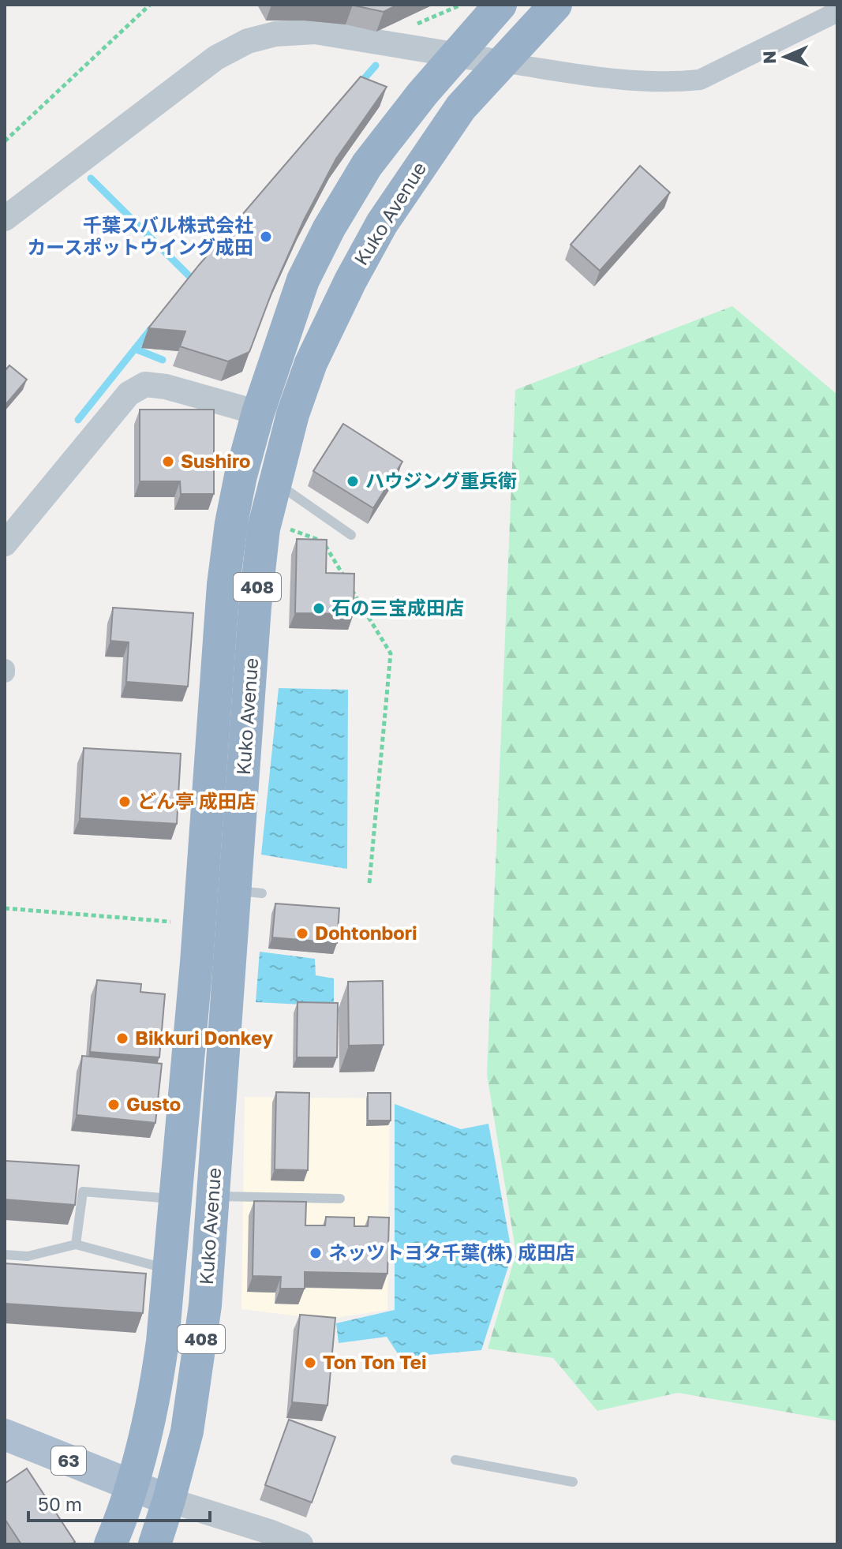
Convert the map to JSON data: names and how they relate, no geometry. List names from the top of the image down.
{
  "streets": {
    "highway": ["Kuko Avenue", "408"],
    "main road": ["63"]
  },
  "crossings": [
    ["Kuko Avenue", "63"]
  ],
  "places": [
    "千葉スバル株式会社 カースポットウイング成田",
    "Sushiro",
    "ハウジング重兵衛",
    "石の三宝成田店",
    "どん亭 成田店",
    "Dohtonbori",
    "Bikkuri Donkey",
    "Gusto",
    "ネッツトヨタ千葉(株) 成田店",
    "Ton Ton Tei"
  ],
  "scale_bar": "50 m",
  "north": "left"
}
